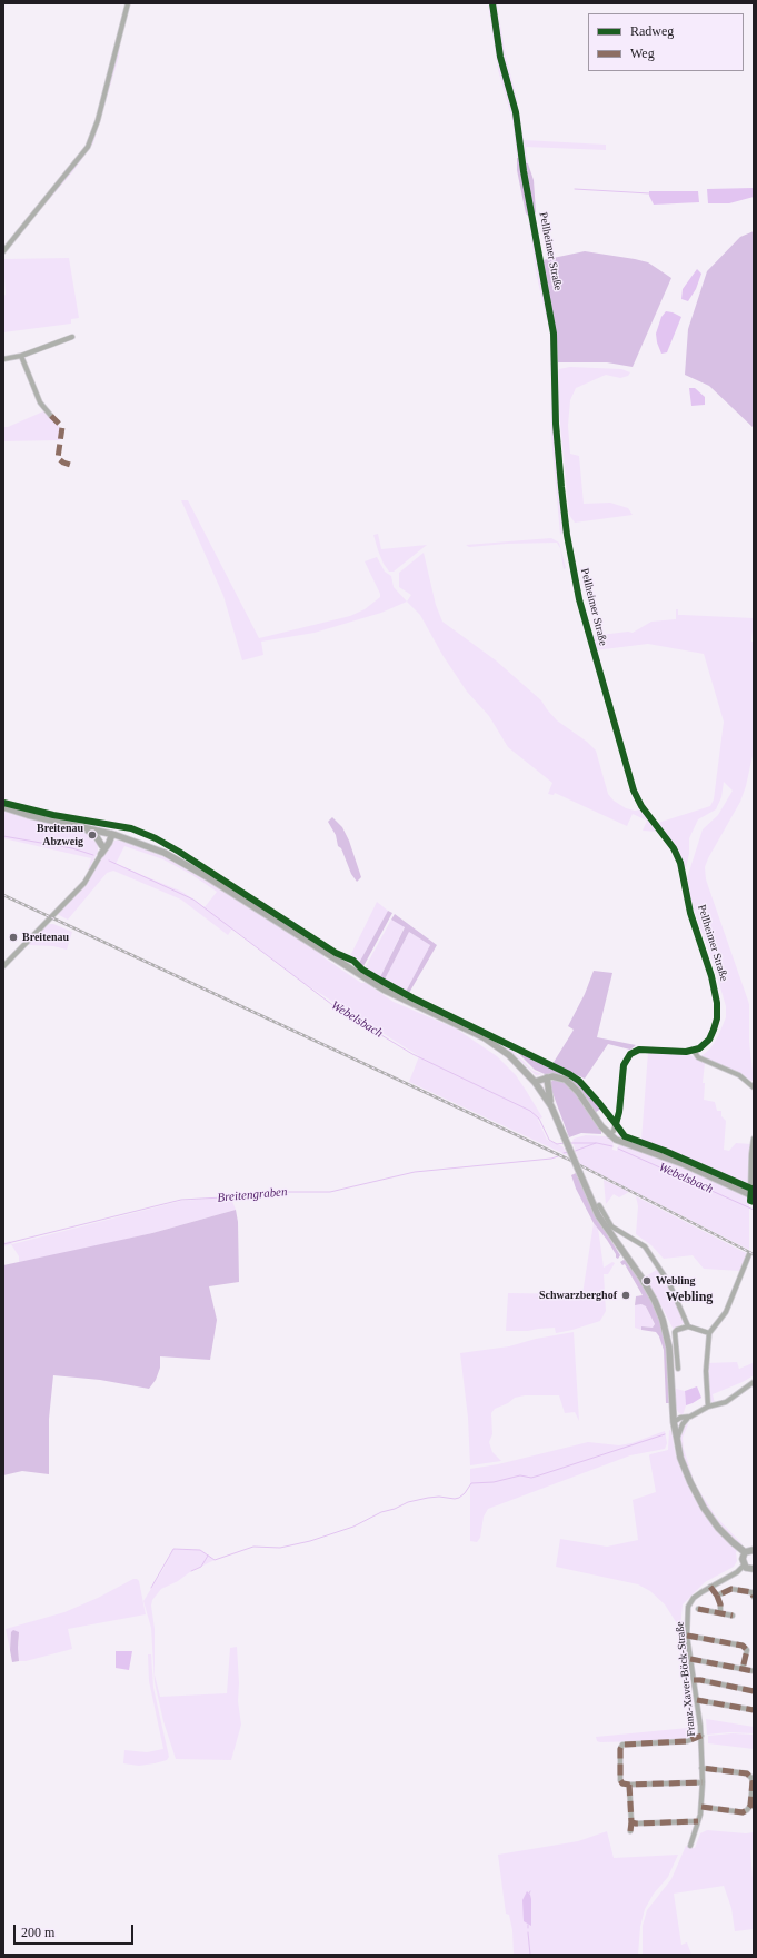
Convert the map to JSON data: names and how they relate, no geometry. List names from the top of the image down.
{
  "streets": {
    "street": ["Pellheimer Straße", "Franz-Xaver-Böck-Straße"]
  },
  "districts": ["Webling"],
  "water": ["Webelsbach", "Breitengraben"],
  "places": [
    "Breitenau Abzweig",
    "Breitenau",
    "Webling",
    "Schwarzberghof"
  ],
  "legend": ["Radweg", "Weg"],
  "scale_bar": "200 m"
}
